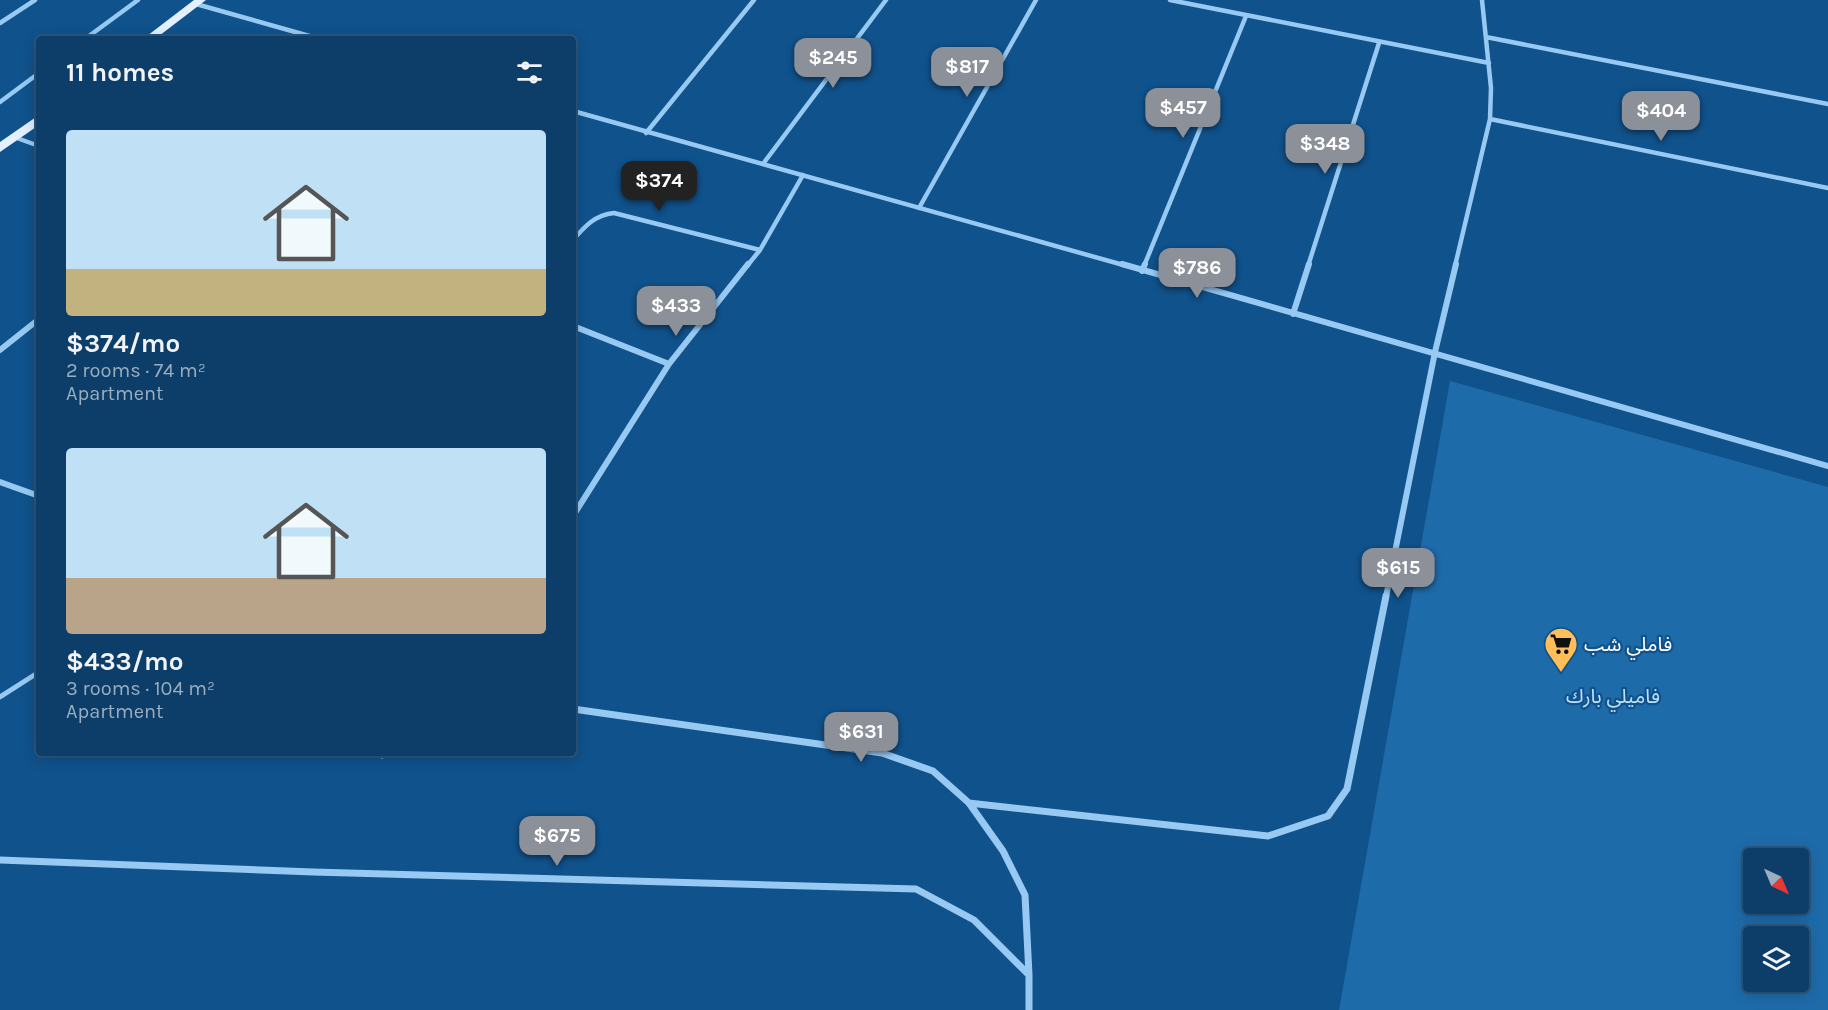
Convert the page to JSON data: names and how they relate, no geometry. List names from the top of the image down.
{
  "parks": ["فاميلي بارك"],
  "places": {
    "supermarket": ["فاملي شب"]
  },
  "north": "bottom right",
  "page": {
    "heading": "11 homes",
    "price": [
      "$245",
      "$817",
      "$457",
      "$404",
      "$348",
      "$374",
      "$786",
      "$433",
      "$615",
      "$631",
      "$675"
    ],
    "list": [
      {
        "name": "$374/mo",
        "note": "2 rooms · 74 m² · Apartment"
      },
      {
        "name": "$433/mo",
        "note": "3 rooms · 104 m² · Apartment"
      }
    ]
  }
}
